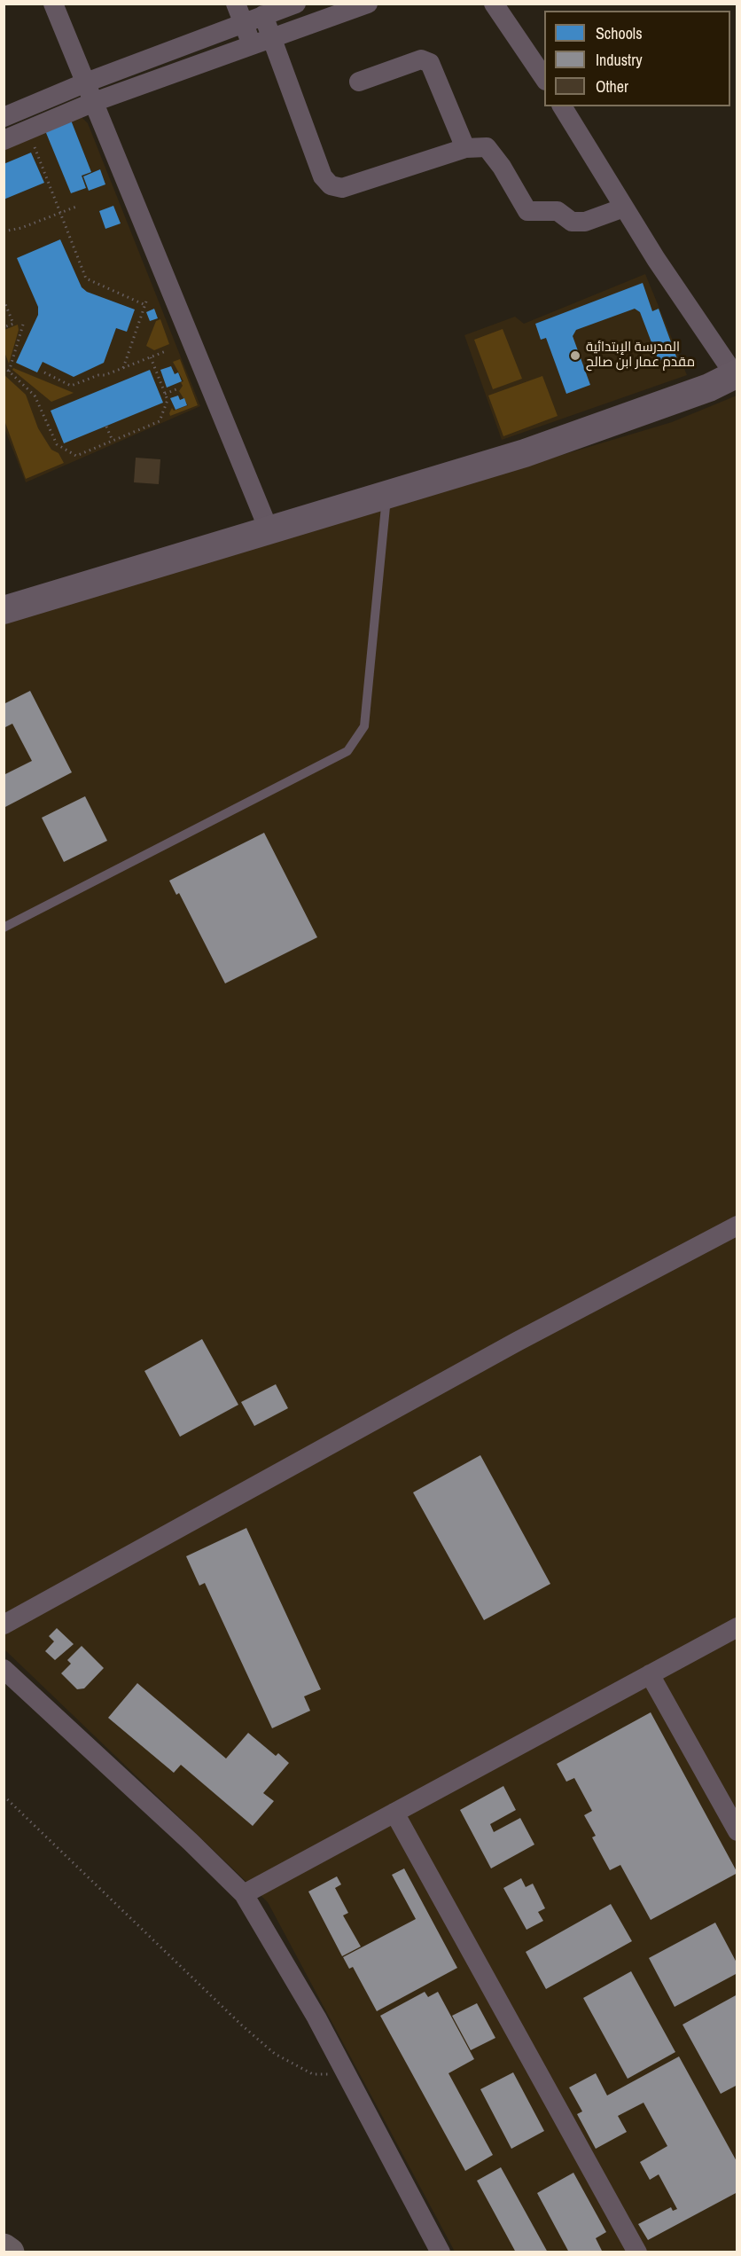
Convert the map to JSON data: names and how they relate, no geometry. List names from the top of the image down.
{
  "places": ["المدرسة الإبتدائية مقدم عمار ابن صالح"],
  "legend": ["Schools", "Industry", "Other"]
}
